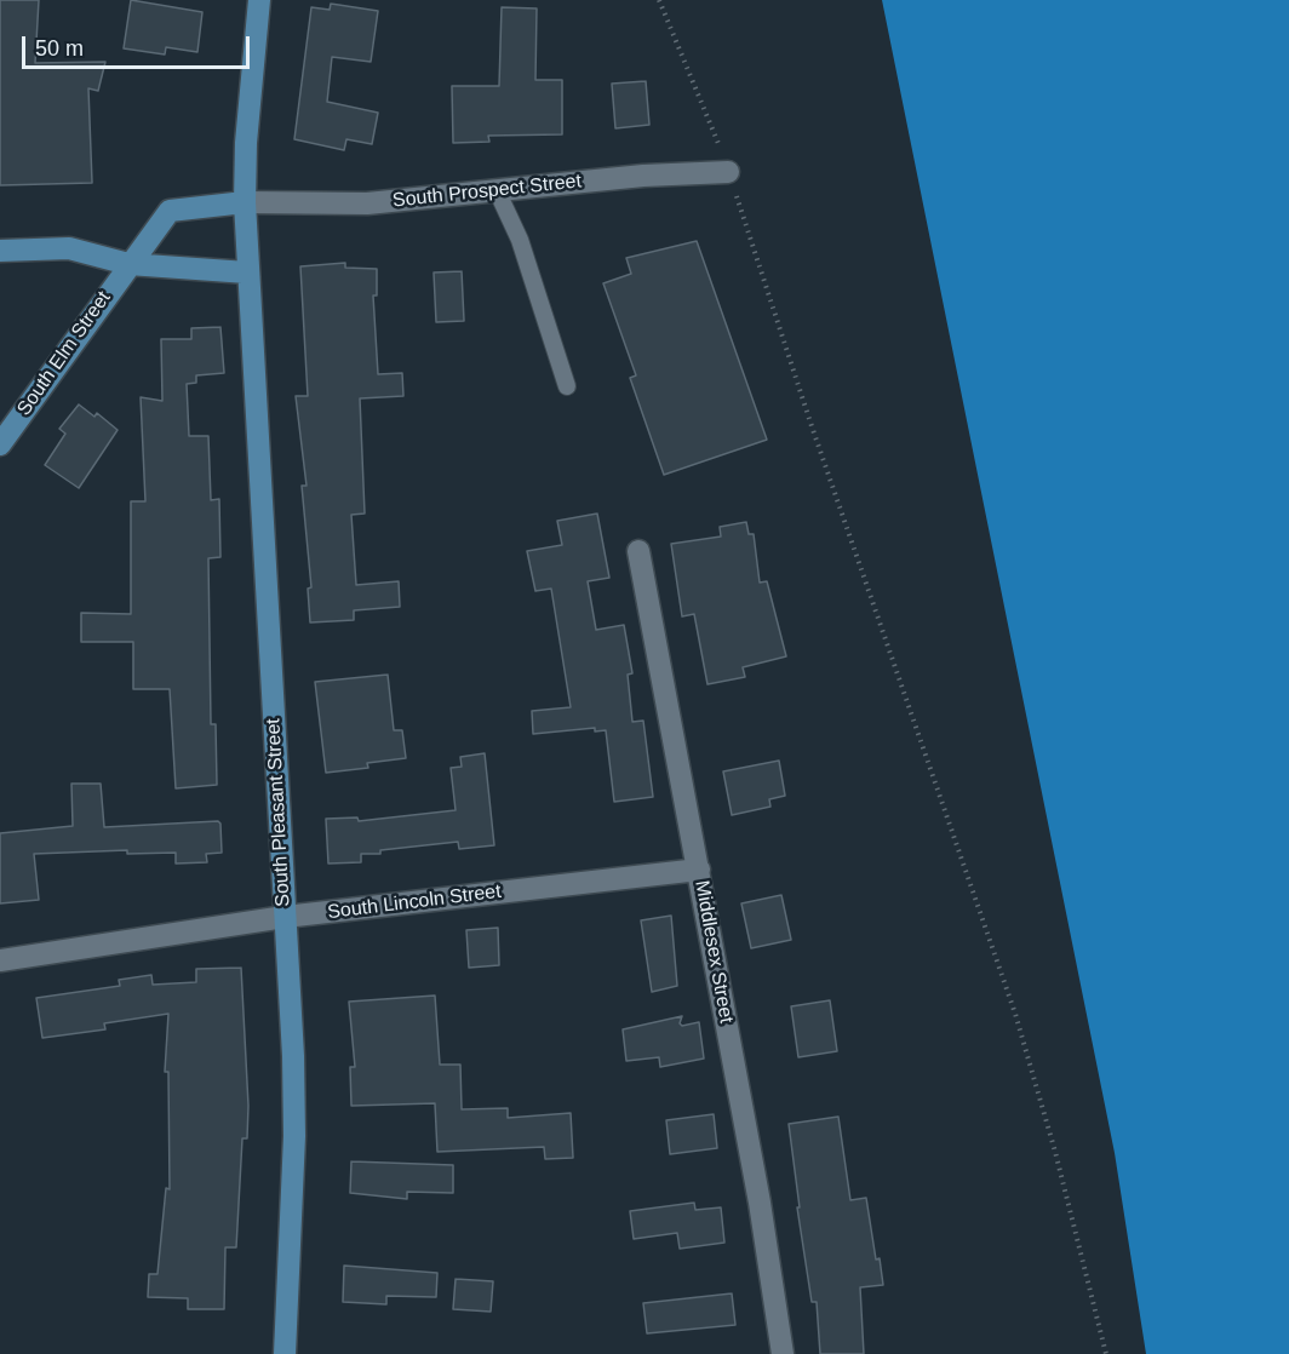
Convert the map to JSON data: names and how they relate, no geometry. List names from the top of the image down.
{
  "streets": {
    "street": [
      "South Prospect Street",
      "South Elm Street",
      "South Pleasant Street",
      "South Lincoln Street",
      "Middlesex Street"
    ]
  },
  "crossings": [
    ["South Prospect Street", "South Elm Street"],
    ["South Pleasant Street", "South Lincoln Street"],
    ["South Lincoln Street", "Middlesex Street"]
  ],
  "scale_bar": "50 m"
}
